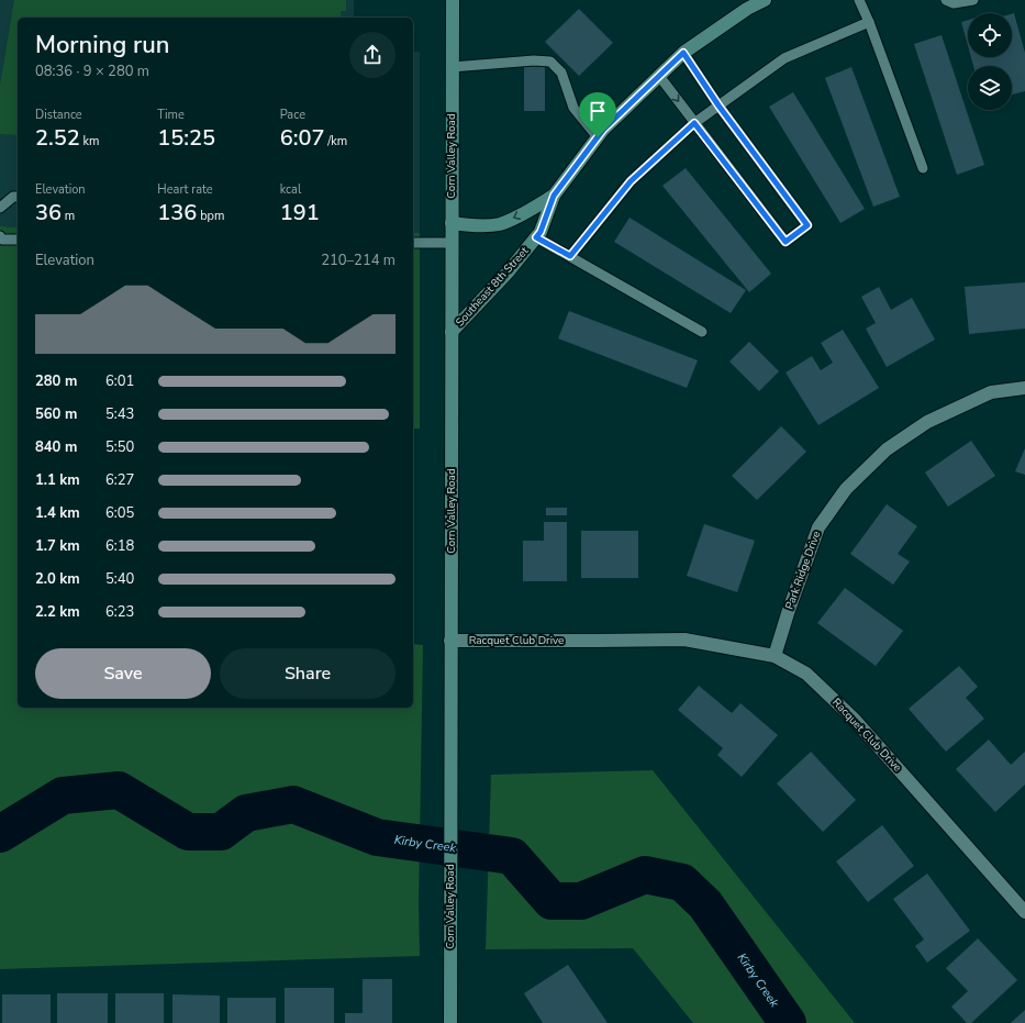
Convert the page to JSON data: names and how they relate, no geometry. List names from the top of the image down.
{
  "streets": {
    "main road": ["Corn Valley Road", "Southeast 8th Street"],
    "street": ["Park Ridge Drive", "Racquet Club Drive"]
  },
  "crossings": [
    ["Corn Valley Road", "Southeast 8th Street"],
    ["Corn Valley Road", "Racquet Club Drive"],
    ["Park Ridge Drive", "Racquet Club Drive"]
  ],
  "water": ["Kirby Creek"],
  "page": {
    "heading": ["Morning run", "08:36 · 9 × 280 m"],
    "stats": [
      ["Distance", "2.52 km"],
      ["Time", "15:25"],
      ["Pace", "6:07 /km"],
      ["Elevation", "36 m"],
      ["Heart rate", "136 bpm"],
      ["kcal", "191"]
    ],
    "chart": ["Elevation", "210–214 m"],
    "list": [
      {
        "name": "280 m",
        "note": "6:01"
      },
      {
        "name": "560 m",
        "note": "5:43"
      },
      {
        "name": "840 m",
        "note": "5:50"
      },
      {
        "name": "1.1 km",
        "note": "6:27"
      },
      {
        "name": "1.4 km",
        "note": "6:05"
      },
      {
        "name": "1.7 km",
        "note": "6:18"
      },
      {
        "name": "2.0 km",
        "note": "5:40"
      },
      {
        "name": "2.2 km",
        "note": "6:23"
      }
    ],
    "buttons": ["Save", "Share"]
  }
}
